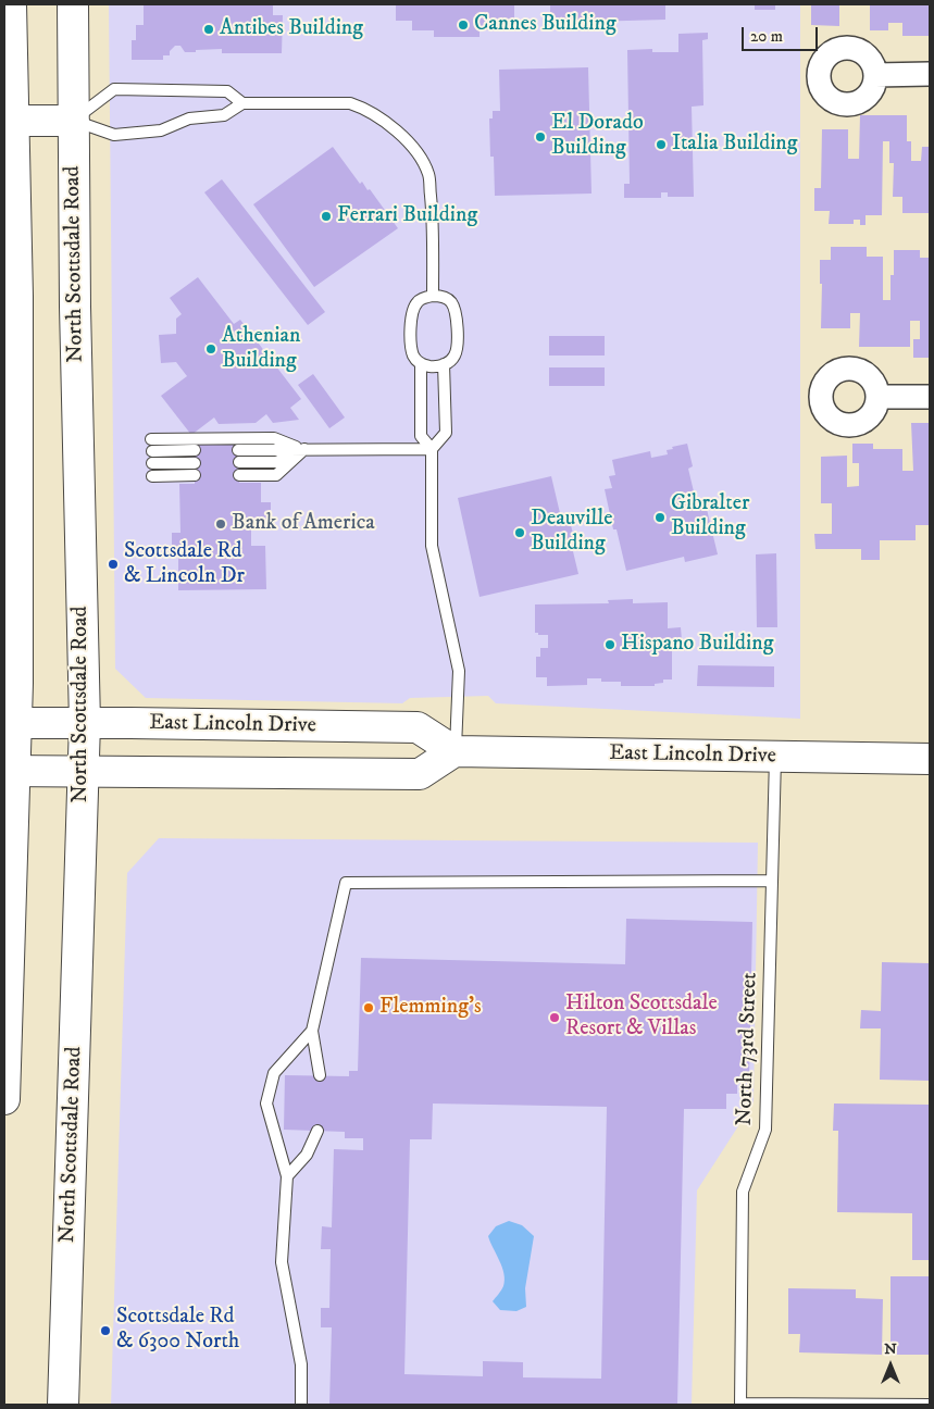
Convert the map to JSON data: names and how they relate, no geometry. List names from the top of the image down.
{
  "streets": {
    "main road": ["North Scottsdale Road", "East Lincoln Drive"],
    "lane": ["North 73rd Street"]
  },
  "crossings": [
    ["North Scottsdale Road", "East Lincoln Drive"],
    ["East Lincoln Drive", "North 73rd Street"]
  ],
  "places": [
    "Cannes Building",
    "Antibes Building",
    "El Dorado Building",
    "Italia Building",
    "Ferrari Building",
    "Athenian Building",
    "Gibralter Building",
    "Bank of America",
    "Deauville Building",
    "Scottsdale Rd & Lincoln Dr",
    "Hispano Building",
    "Flemming's",
    "Hilton Scottsdale Resort & Villas",
    "Scottsdale Rd & 6300 North"
  ],
  "scale_bar": "20 m",
  "north": "top"
}
